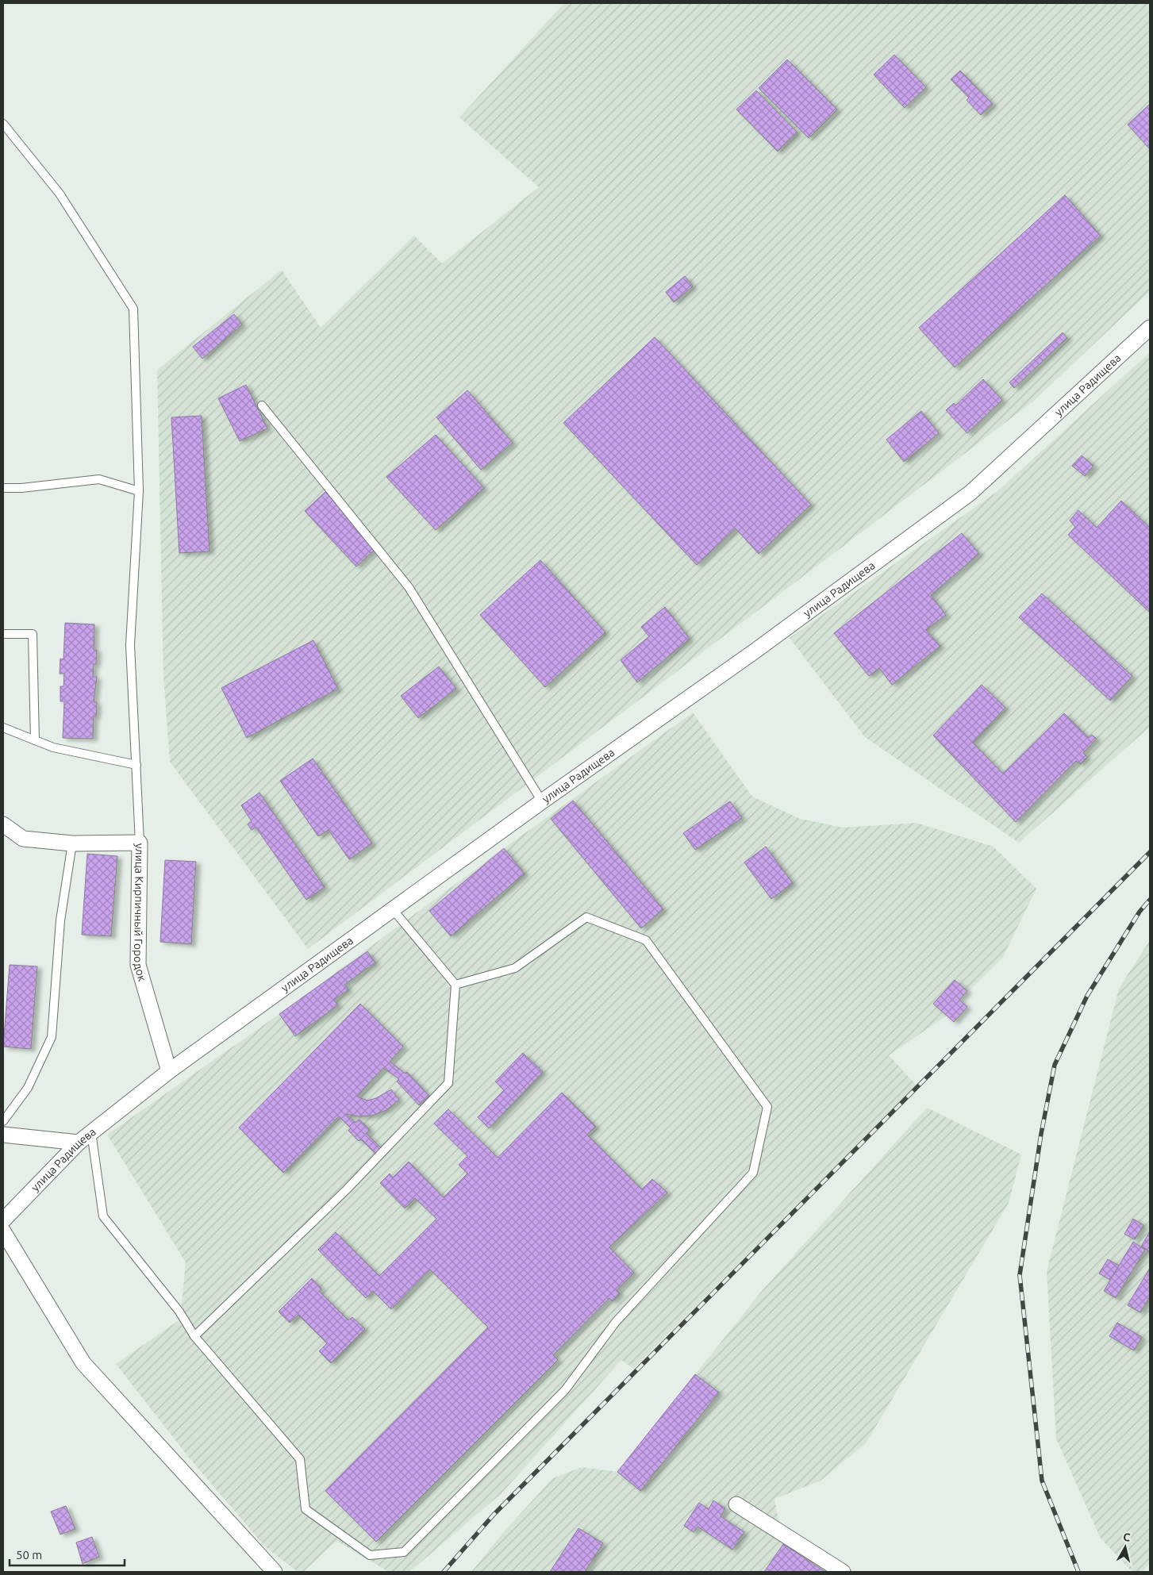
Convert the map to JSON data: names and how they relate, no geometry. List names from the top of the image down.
{
  "streets": {
    "street": ["улица Радищева", "улица Кирпичный Городок"]
  },
  "crossings": [
    ["улица Радищева", "улица Кирпичный Городок"]
  ],
  "scale_bar": "50 m",
  "north": "top"
}
